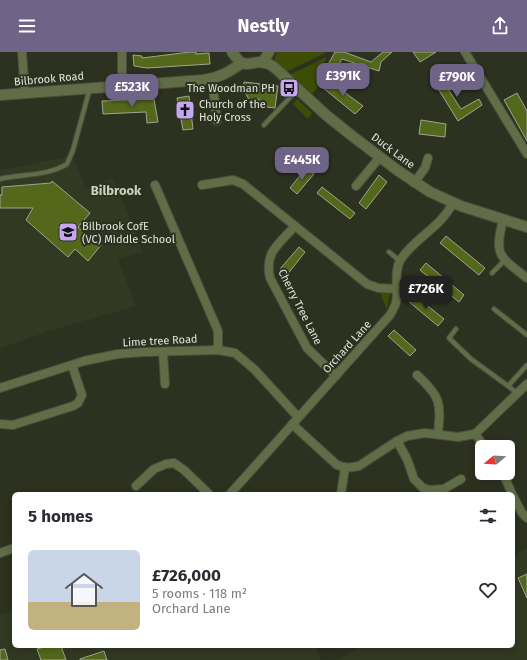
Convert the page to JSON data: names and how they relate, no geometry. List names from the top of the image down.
{
  "streets": {
    "street": [
      "Bilbrook Road",
      "Duck Lane",
      "Cherry Tree Lane",
      "Lime tree Road",
      "Orchard Lane"
    ]
  },
  "crossings": [
    ["Cherry Tree Lane", "Orchard Lane"],
    ["Lime tree Road", "Orchard Lane"]
  ],
  "districts": ["Bilbrook"],
  "places": {
    "bus stop": ["The Woodman PH"],
    "church": ["Church of the Holy Cross"],
    "school or university": ["Bilbrook CofE (VC) Middle School"]
  },
  "north": "left",
  "page": {
    "header": "Nestly",
    "price": [
      "£391K",
      "£790K",
      "£523K",
      "£445K",
      "£726K"
    ],
    "heading": "5 homes",
    "list": [
      {
        "name": "£726,000",
        "note": "5 rooms · 118 m² · Orchard Lane"
      }
    ]
  }
}
